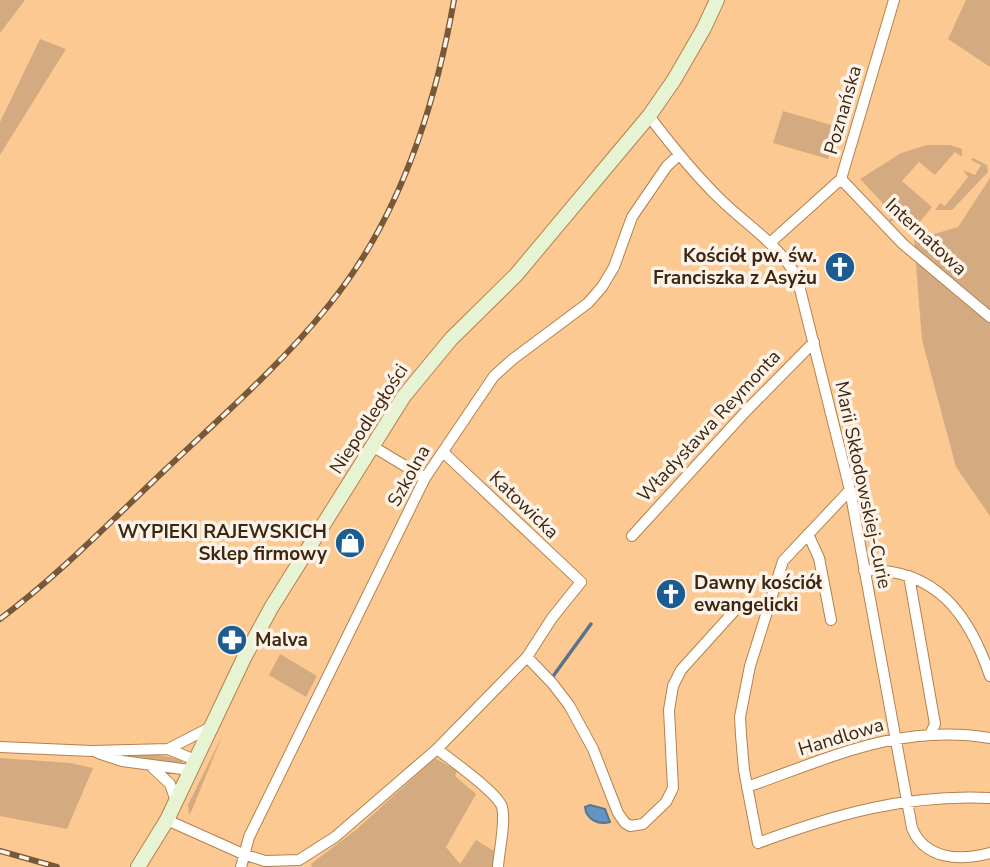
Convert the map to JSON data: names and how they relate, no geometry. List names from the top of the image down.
{
  "streets": {
    "main road": ["Niepodległości"],
    "street": [
      "Poznańska",
      "Internatowa",
      "Władysława Reymonta",
      "Szkolna",
      "Marii Skłodowskiej-Curie",
      "Katowicka",
      "Handlowa"
    ]
  },
  "crossings": [
    ["Poznańska", "Internatowa"],
    ["Poznańska", "Marii Skłodowskiej-Curie"],
    ["Niepodległości", "Marii Skłodowskiej-Curie"],
    ["Władysława Reymonta", "Marii Skłodowskiej-Curie"],
    ["Szkolna", "Marii Skłodowskiej-Curie"],
    ["Szkolna", "Katowicka"],
    ["Marii Skłodowskiej-Curie", "Handlowa"]
  ],
  "places": {
    "church": ["Kościół pw. św. Franciszka z Asyżu", "Dawny kościół ewangelicki"],
    "shop": ["WYPIEKI RAJEWSKICH Sklep firmowy"],
    "pharmacy": ["Malva"]
  }
}
